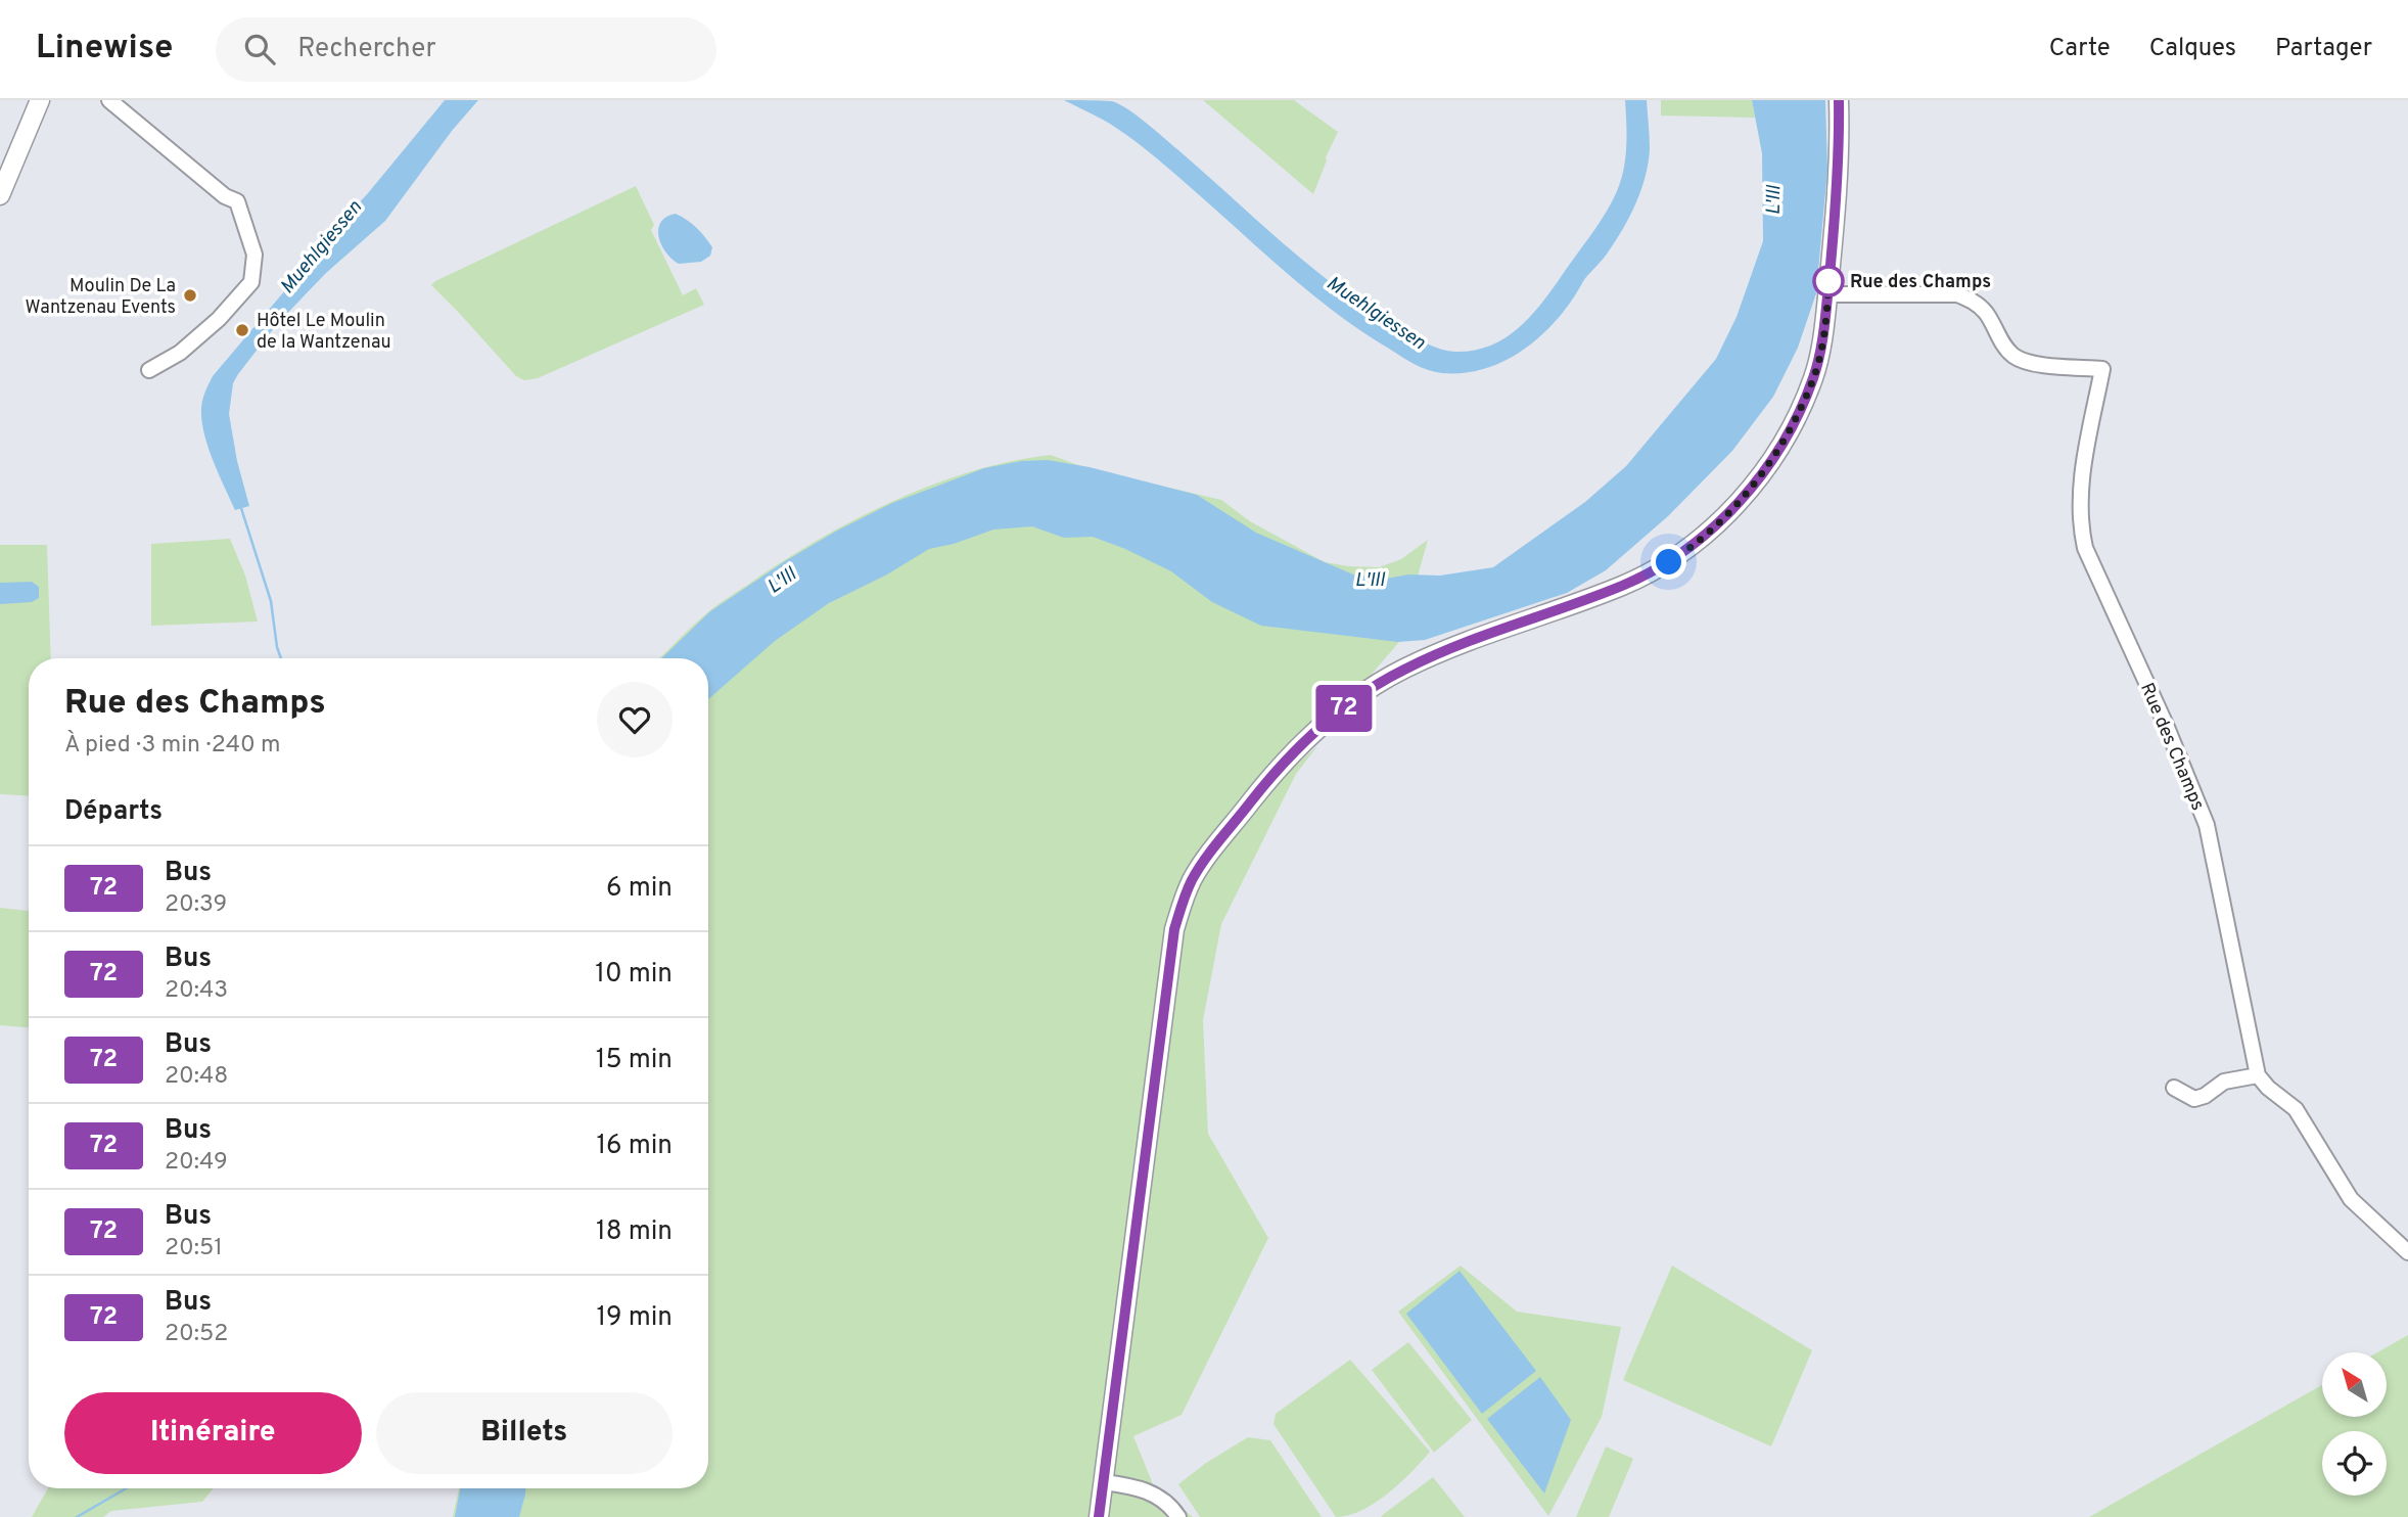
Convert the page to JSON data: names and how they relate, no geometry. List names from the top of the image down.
{
  "streets": {
    "street": ["Rue des Champs"]
  },
  "water": ["L'Ill", "Muehlgiessen"],
  "places": ["Rue des Champs", "Moulin De La Wantzenau Events", "Hôtel Le Moulin de la Wantzenau"],
  "lines": ["bus line 72"],
  "north": "top left",
  "page": {
    "header": "Linewise",
    "search": "Rechercher",
    "nav": ["Carte", "Calques", "Partager"],
    "on_map": "72",
    "heading": [
      ["Rue des Champs", "À pied · 3 min · 240 m"],
      "Départs"
    ],
    "list": [
      {
        "mark": "72",
        "name": "Bus",
        "note": "20:39",
        "value": "6 min"
      },
      {
        "mark": "72",
        "name": "Bus",
        "note": "20:43",
        "value": "10 min"
      },
      {
        "mark": "72",
        "name": "Bus",
        "note": "20:48",
        "value": "15 min"
      },
      {
        "mark": "72",
        "name": "Bus",
        "note": "20:49",
        "value": "16 min"
      },
      {
        "mark": "72",
        "name": "Bus",
        "note": "20:51",
        "value": "18 min"
      },
      {
        "mark": "72",
        "name": "Bus",
        "note": "20:52",
        "value": "19 min"
      }
    ],
    "buttons": ["Itinéraire", "Billets"]
  }
}
